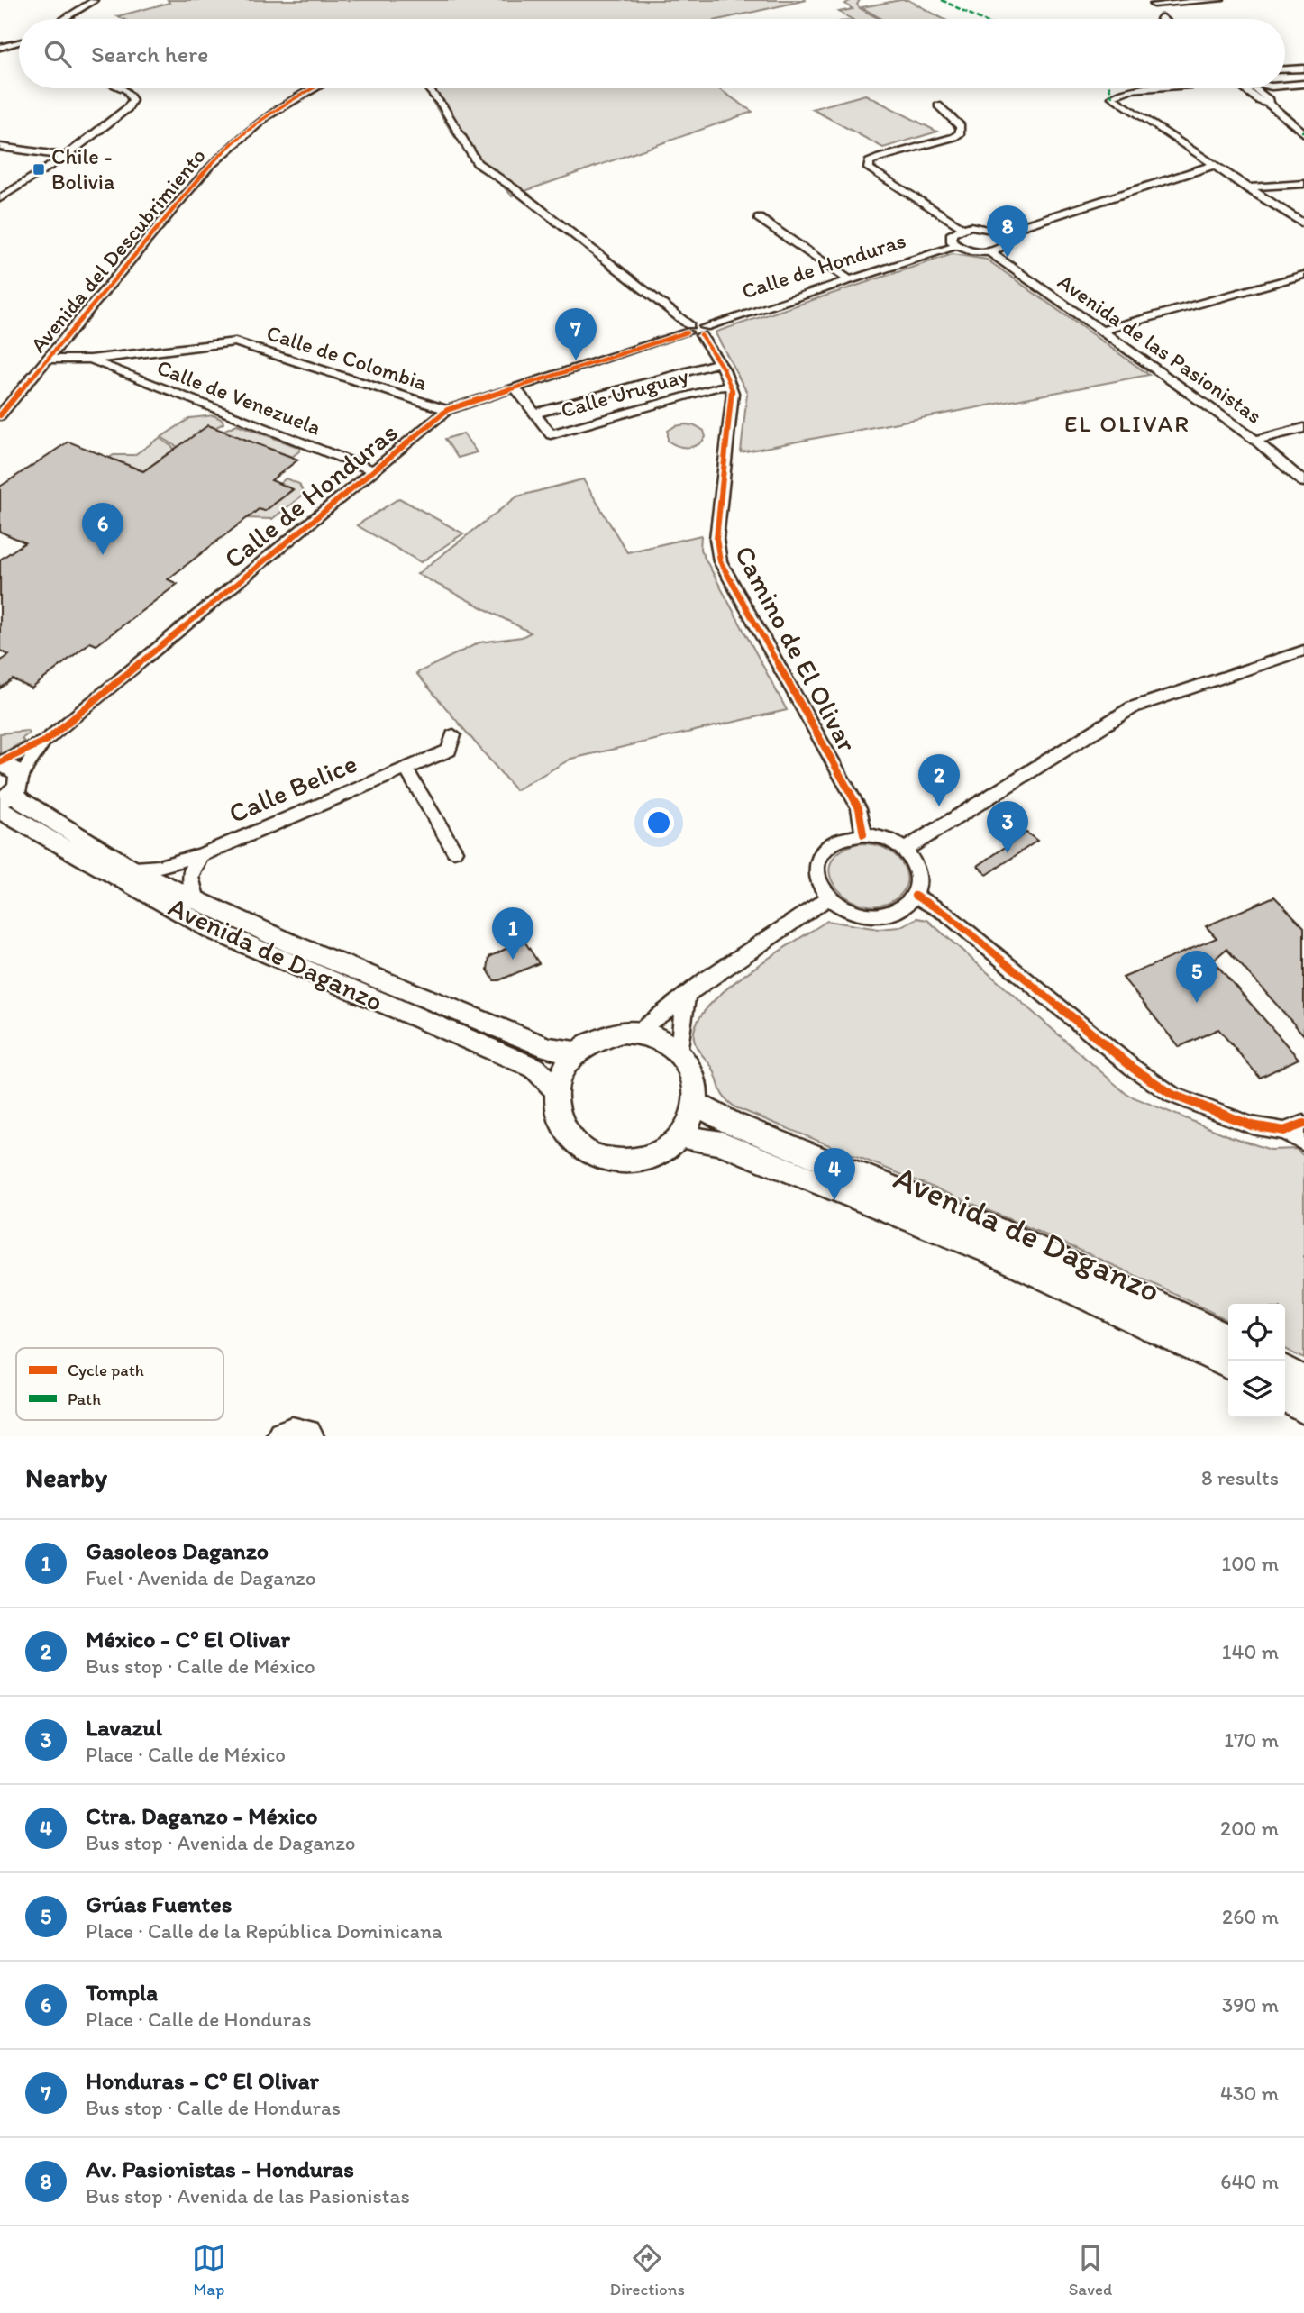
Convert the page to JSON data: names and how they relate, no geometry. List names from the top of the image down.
{
  "streets": {
    "main road": ["Avenida de Daganzo"],
    "street": [
      "Avenida del Descubrimiento",
      "Calle de Honduras",
      "Avenida de las Pasionistas",
      "Calle de Colombia",
      "Calle Uruguay",
      "Calle de Venezuela",
      "Camino de El Olivar",
      "Calle Belice"
    ]
  },
  "crossings": [
    ["Calle de Honduras", "Calle de Colombia"],
    ["Calle de Honduras", "Calle Uruguay"],
    ["Calle de Honduras", "Calle de Venezuela"],
    ["Calle de Honduras", "Camino de El Olivar"],
    ["Calle de Honduras", "Avenida de Daganzo"],
    ["Calle de Colombia", "Calle de Venezuela"],
    ["Calle Uruguay", "Camino de El Olivar"],
    ["Calle Belice", "Avenida de Daganzo"]
  ],
  "districts": ["EL OLIVAR"],
  "places": {
    "transit": ["Chile - Bolivia"]
  },
  "legend": ["Cycle path", "Path"],
  "page": {
    "search": "Search here",
    "pins": [
      "8",
      "7",
      "6",
      "2",
      "3",
      "1",
      "5",
      "4"
    ],
    "heading": ["Nearby", "8 results"],
    "list": [
      {
        "mark": "1",
        "name": "Gasoleos Daganzo",
        "note": "Fuel · Avenida de Daganzo",
        "value": "100 m"
      },
      {
        "mark": "2",
        "name": "México - Cº El Olivar",
        "note": "Bus stop · Calle de México",
        "value": "140 m"
      },
      {
        "mark": "3",
        "name": "Lavazul",
        "note": "Place · Calle de México",
        "value": "170 m"
      },
      {
        "mark": "4",
        "name": "Ctra. Daganzo - México",
        "note": "Bus stop · Avenida de Daganzo",
        "value": "200 m"
      },
      {
        "mark": "5",
        "name": "Grúas Fuentes",
        "note": "Place · Calle de la República Dominicana",
        "value": "260 m"
      },
      {
        "mark": "6",
        "name": "Tompla",
        "note": "Place · Calle de Honduras",
        "value": "390 m"
      },
      {
        "mark": "7",
        "name": "Honduras - Cº El Olivar",
        "note": "Bus stop · Calle de Honduras",
        "value": "430 m"
      },
      {
        "mark": "8",
        "name": "Av. Pasionistas - Honduras",
        "note": "Bus stop · Avenida de las Pasionistas",
        "value": "640 m"
      }
    ],
    "nav": ["Map", "Directions", "Saved"]
  }
}
